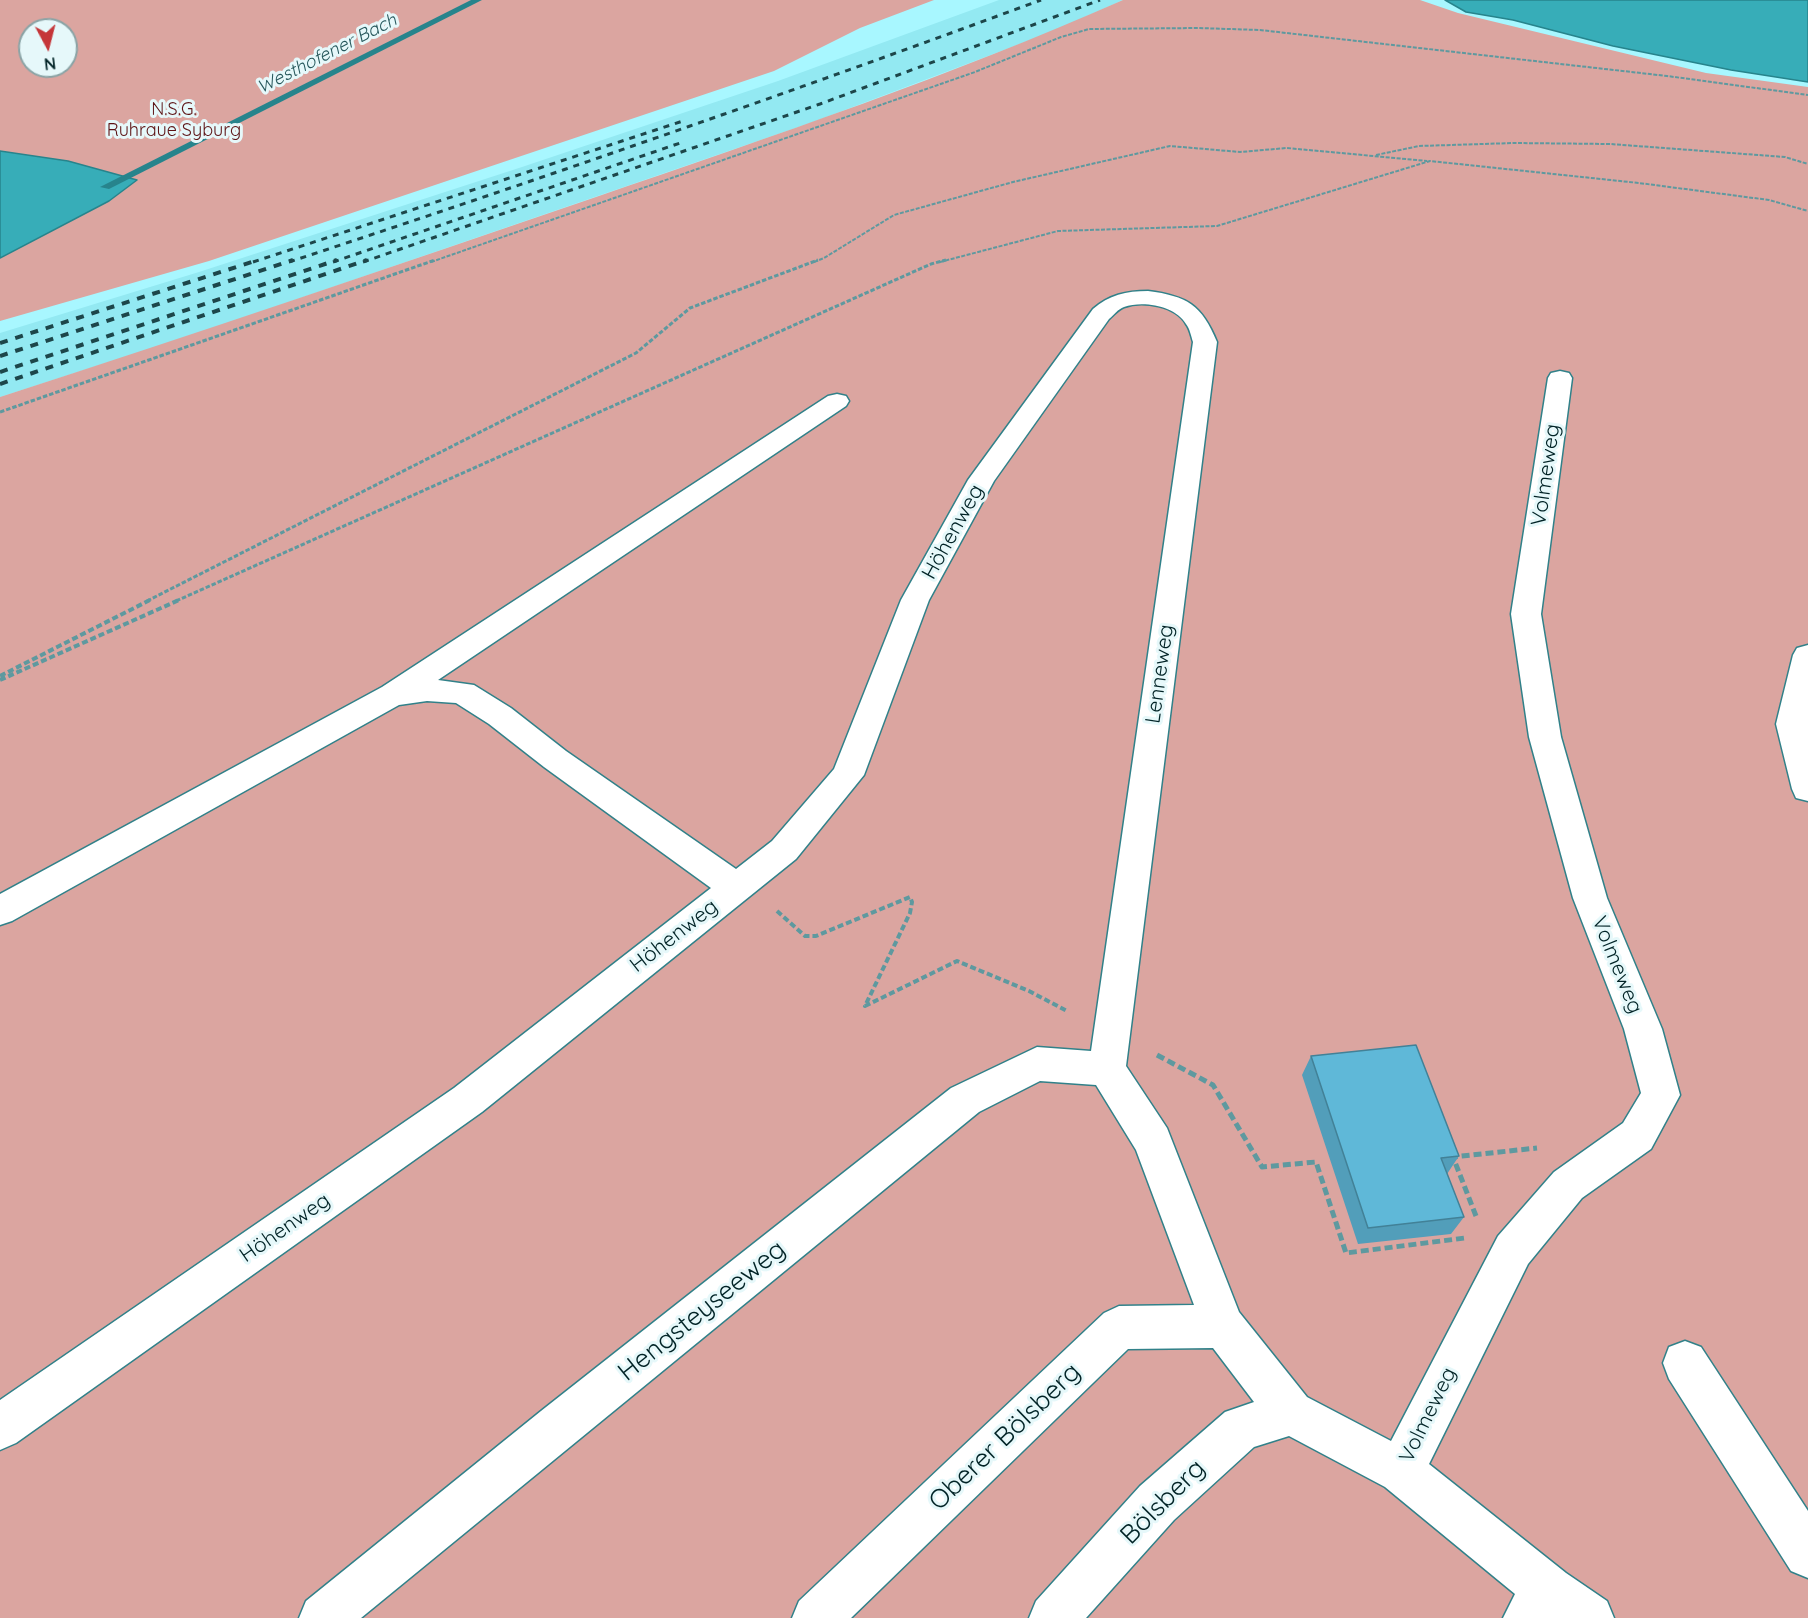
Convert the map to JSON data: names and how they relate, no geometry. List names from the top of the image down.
{
  "streets": {
    "lane": [
      "Volmeweg",
      "Höhenweg",
      "Lenneweg",
      "Hengsteyseeweg",
      "Oberer Bölsberg",
      "Bölsberg"
    ]
  },
  "crossings": [
    ["Höhenweg", "Lenneweg"],
    ["Lenneweg", "Hengsteyseeweg"]
  ],
  "water": ["Westhofener Bach"],
  "parks": ["N.S.G. Ruhraue Syburg"],
  "north": "bottom"
}
